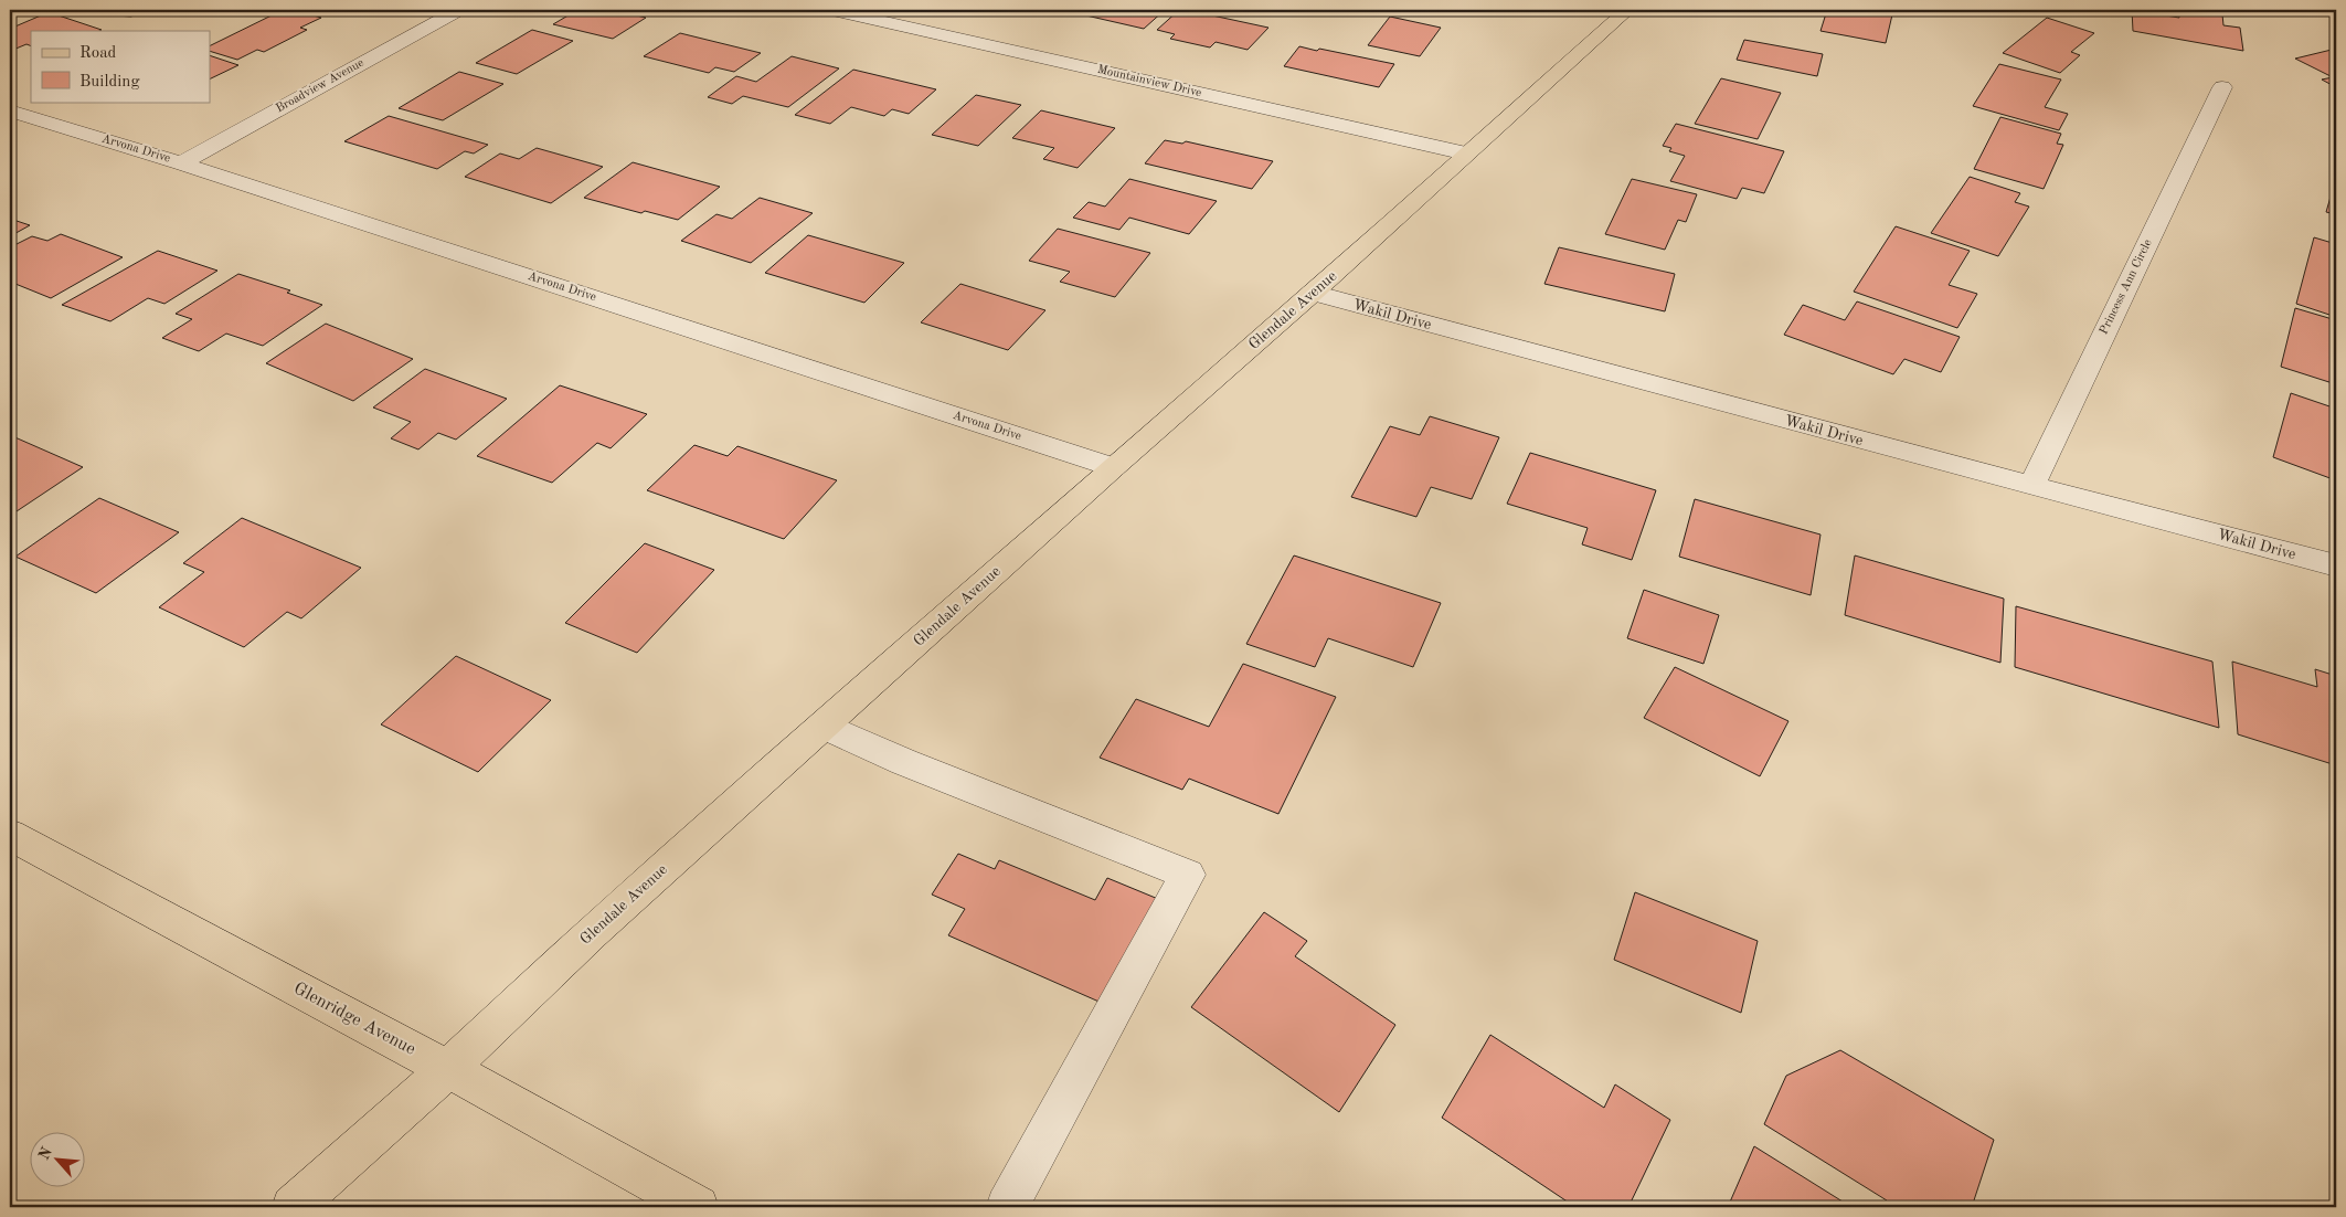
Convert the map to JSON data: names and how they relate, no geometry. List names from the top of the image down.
{
  "streets": {
    "main road": ["Glendale Avenue", "Glenridge Avenue"],
    "street": [
      "Mountainview Drive",
      "Broadview Avenue",
      "Arvona Drive",
      "Princess Ann Circle",
      "Wakil Drive"
    ]
  },
  "crossings": [
    ["Mountainview Drive", "Glendale Avenue"],
    ["Broadview Avenue", "Arvona Drive"],
    ["Arvona Drive", "Glendale Avenue"],
    ["Princess Ann Circle", "Wakil Drive"],
    ["Glendale Avenue", "Wakil Drive"],
    ["Glendale Avenue", "Glenridge Avenue"]
  ],
  "legend": ["Road", "Building"],
  "north": "top left"
}
